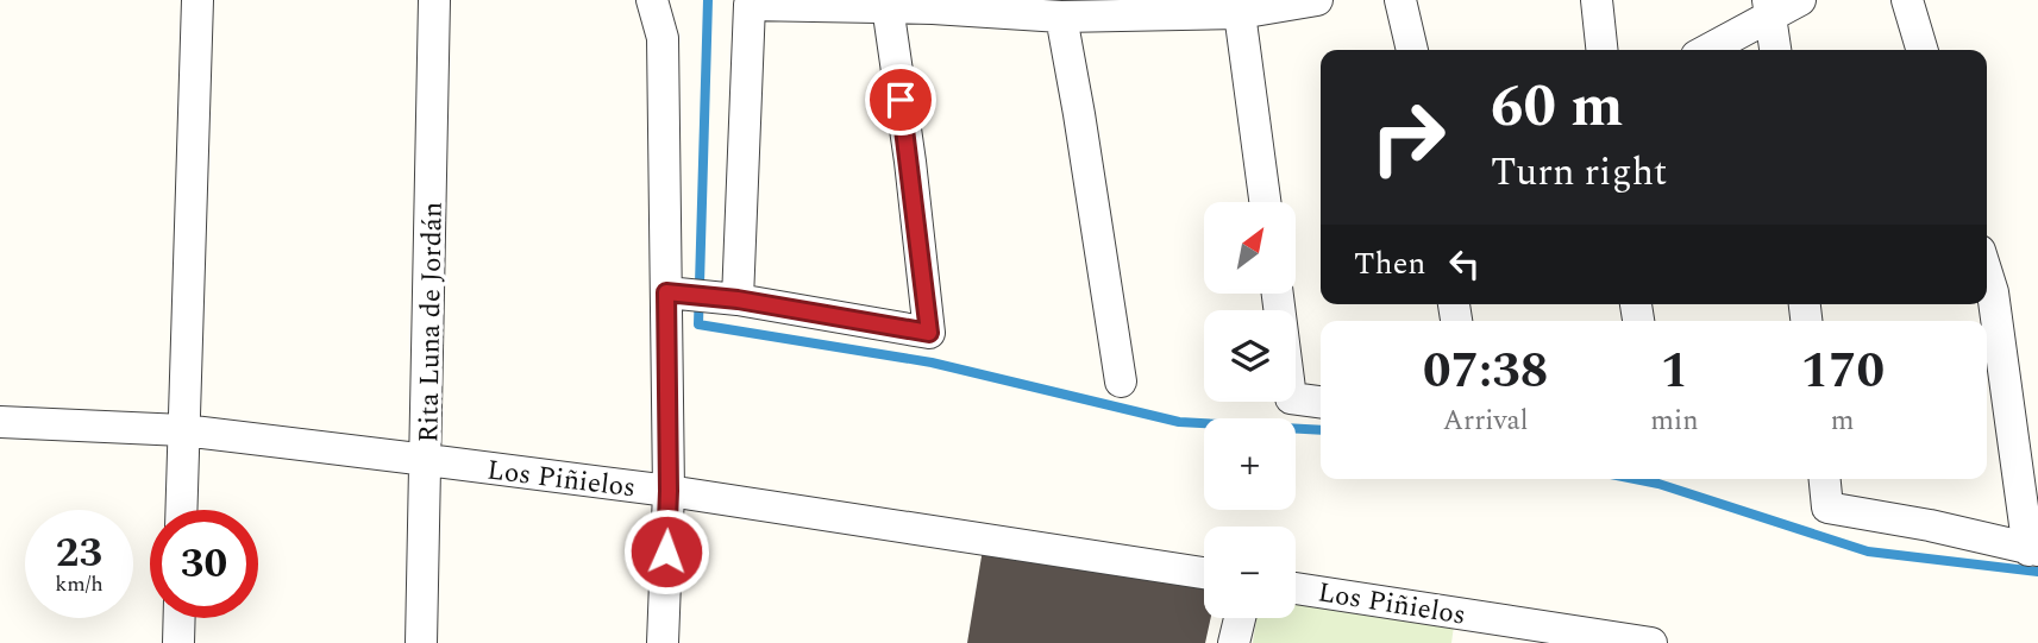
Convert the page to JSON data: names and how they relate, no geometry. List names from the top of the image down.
{
  "streets": {
    "street": ["Rita Luna de Jordán", "Los Piñielos"]
  },
  "crossings": [
    ["Rita Luna de Jordán", "Los Piñielos"]
  ],
  "north": "top right",
  "page": {
    "turn": ["60 m", "Turn right"],
    "map_buttons": ["+", "−"],
    "then": "Then",
    "eta": [
      "07:38",
      "Arrival",
      "1",
      "min",
      "170",
      "m"
    ],
    "speed": "23 km/h",
    "limit": "30"
  }
}
